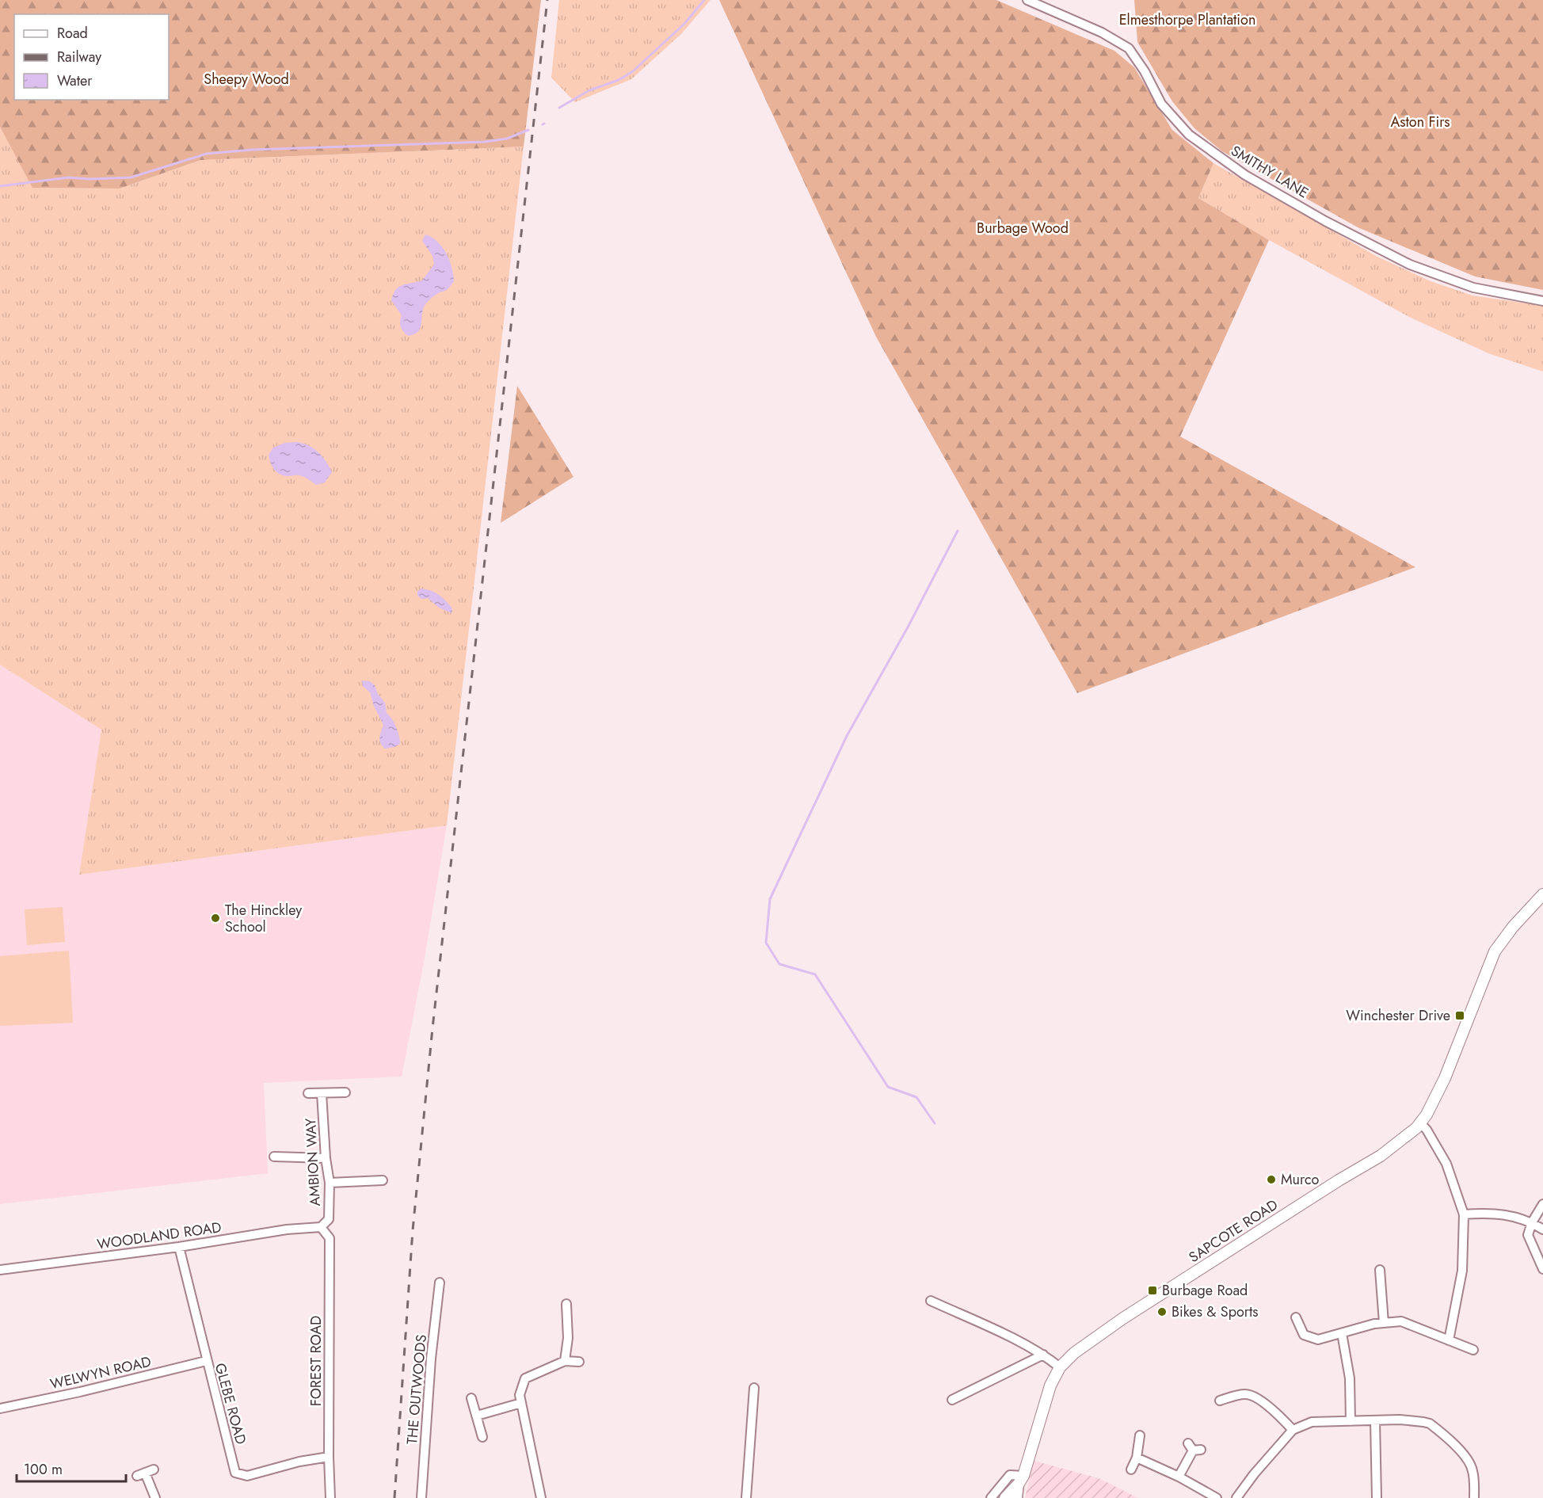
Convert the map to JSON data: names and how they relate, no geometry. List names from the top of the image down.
{
  "streets": {
    "main road": ["SAPCOTE ROAD"],
    "street": [
      "SMITHY LANE",
      "AMBION WAY",
      "WOODLAND ROAD",
      "FOREST ROAD",
      "WELWYN ROAD",
      "THE OUTWOODS",
      "GLEBE ROAD"
    ]
  },
  "crossings": [
    ["AMBION WAY", "WOODLAND ROAD"],
    ["AMBION WAY", "FOREST ROAD"],
    ["WOODLAND ROAD", "FOREST ROAD"],
    ["WOODLAND ROAD", "GLEBE ROAD"],
    ["FOREST ROAD", "GLEBE ROAD"],
    ["WELWYN ROAD", "GLEBE ROAD"]
  ],
  "parks": [
    "Elmesthorpe Plantation",
    "Sheepy Wood",
    "Aston Firs",
    "Burbage Wood"
  ],
  "places": {
    "other": ["The Hinckley School", "Murco", "Bikes & Sports"],
    "transit": ["Winchester Drive", "Burbage Road"]
  },
  "legend": ["Road", "Railway", "Water"],
  "scale_bar": "100 m"
}
